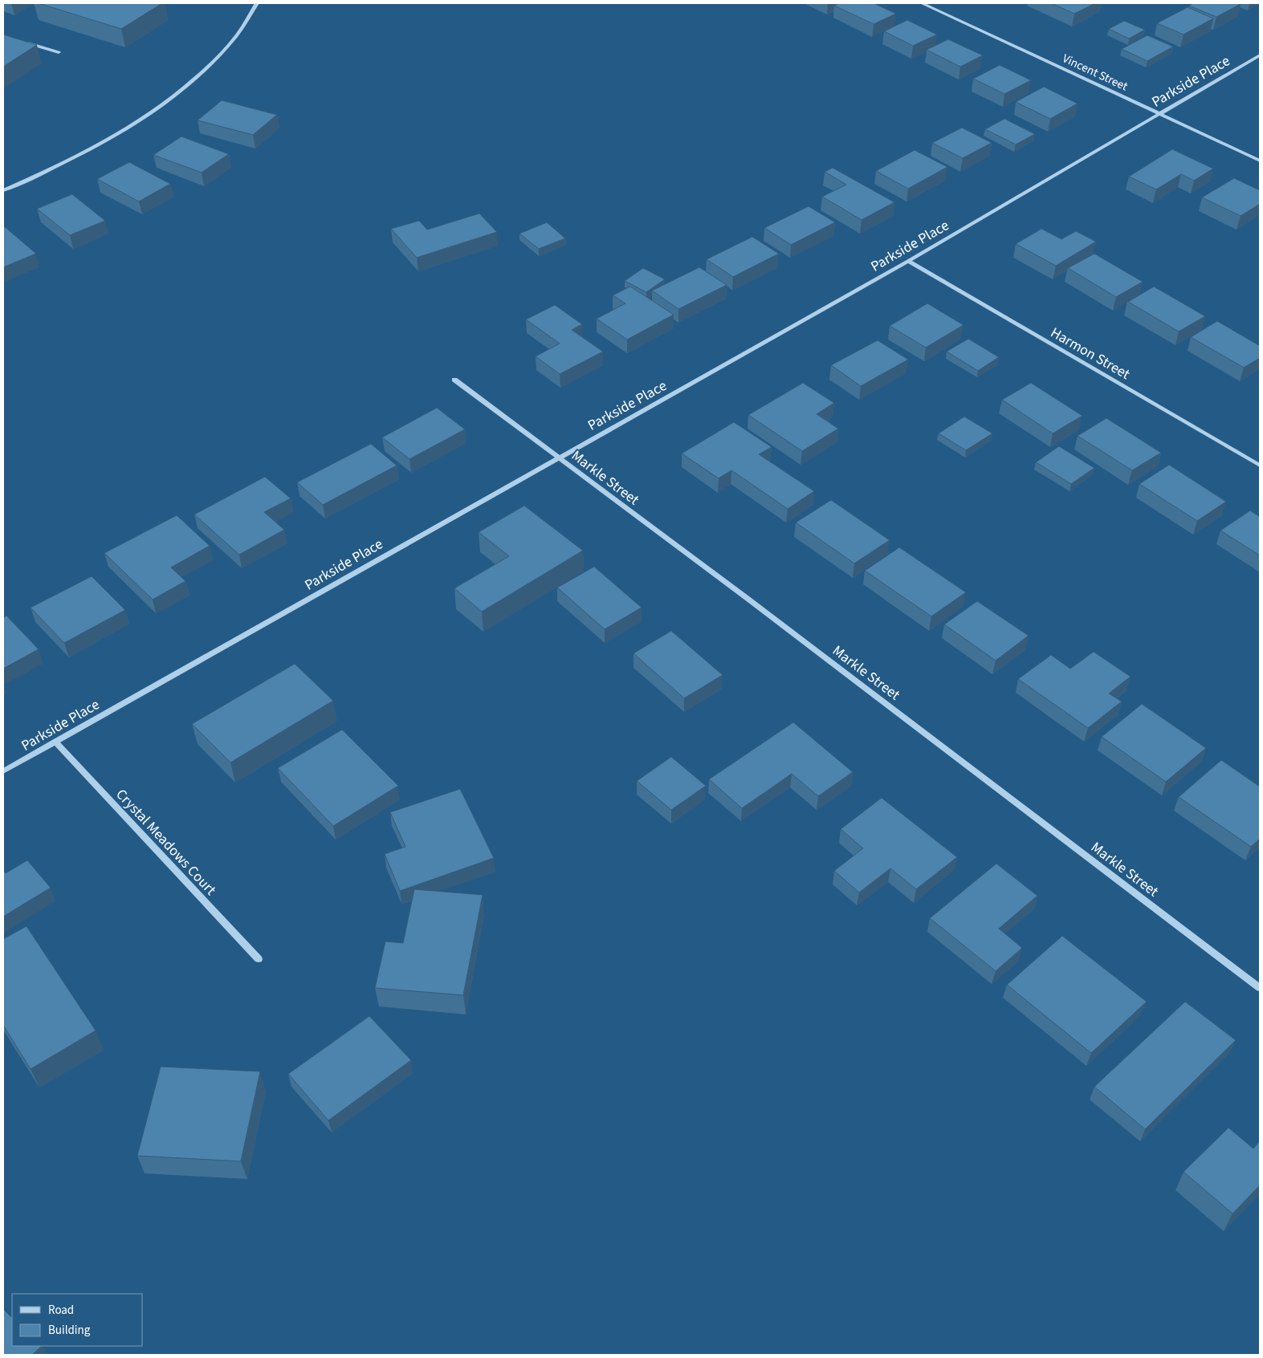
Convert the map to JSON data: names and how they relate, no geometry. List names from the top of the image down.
{
  "streets": {
    "street": [
      "Vincent Street",
      "Parkside Place",
      "Harmon Street",
      "Markle Street",
      "Crystal Meadows Court"
    ]
  },
  "crossings": [
    ["Vincent Street", "Parkside Place"],
    ["Parkside Place", "Harmon Street"],
    ["Parkside Place", "Markle Street"],
    ["Parkside Place", "Crystal Meadows Court"]
  ],
  "legend": ["Road", "Building"]
}
